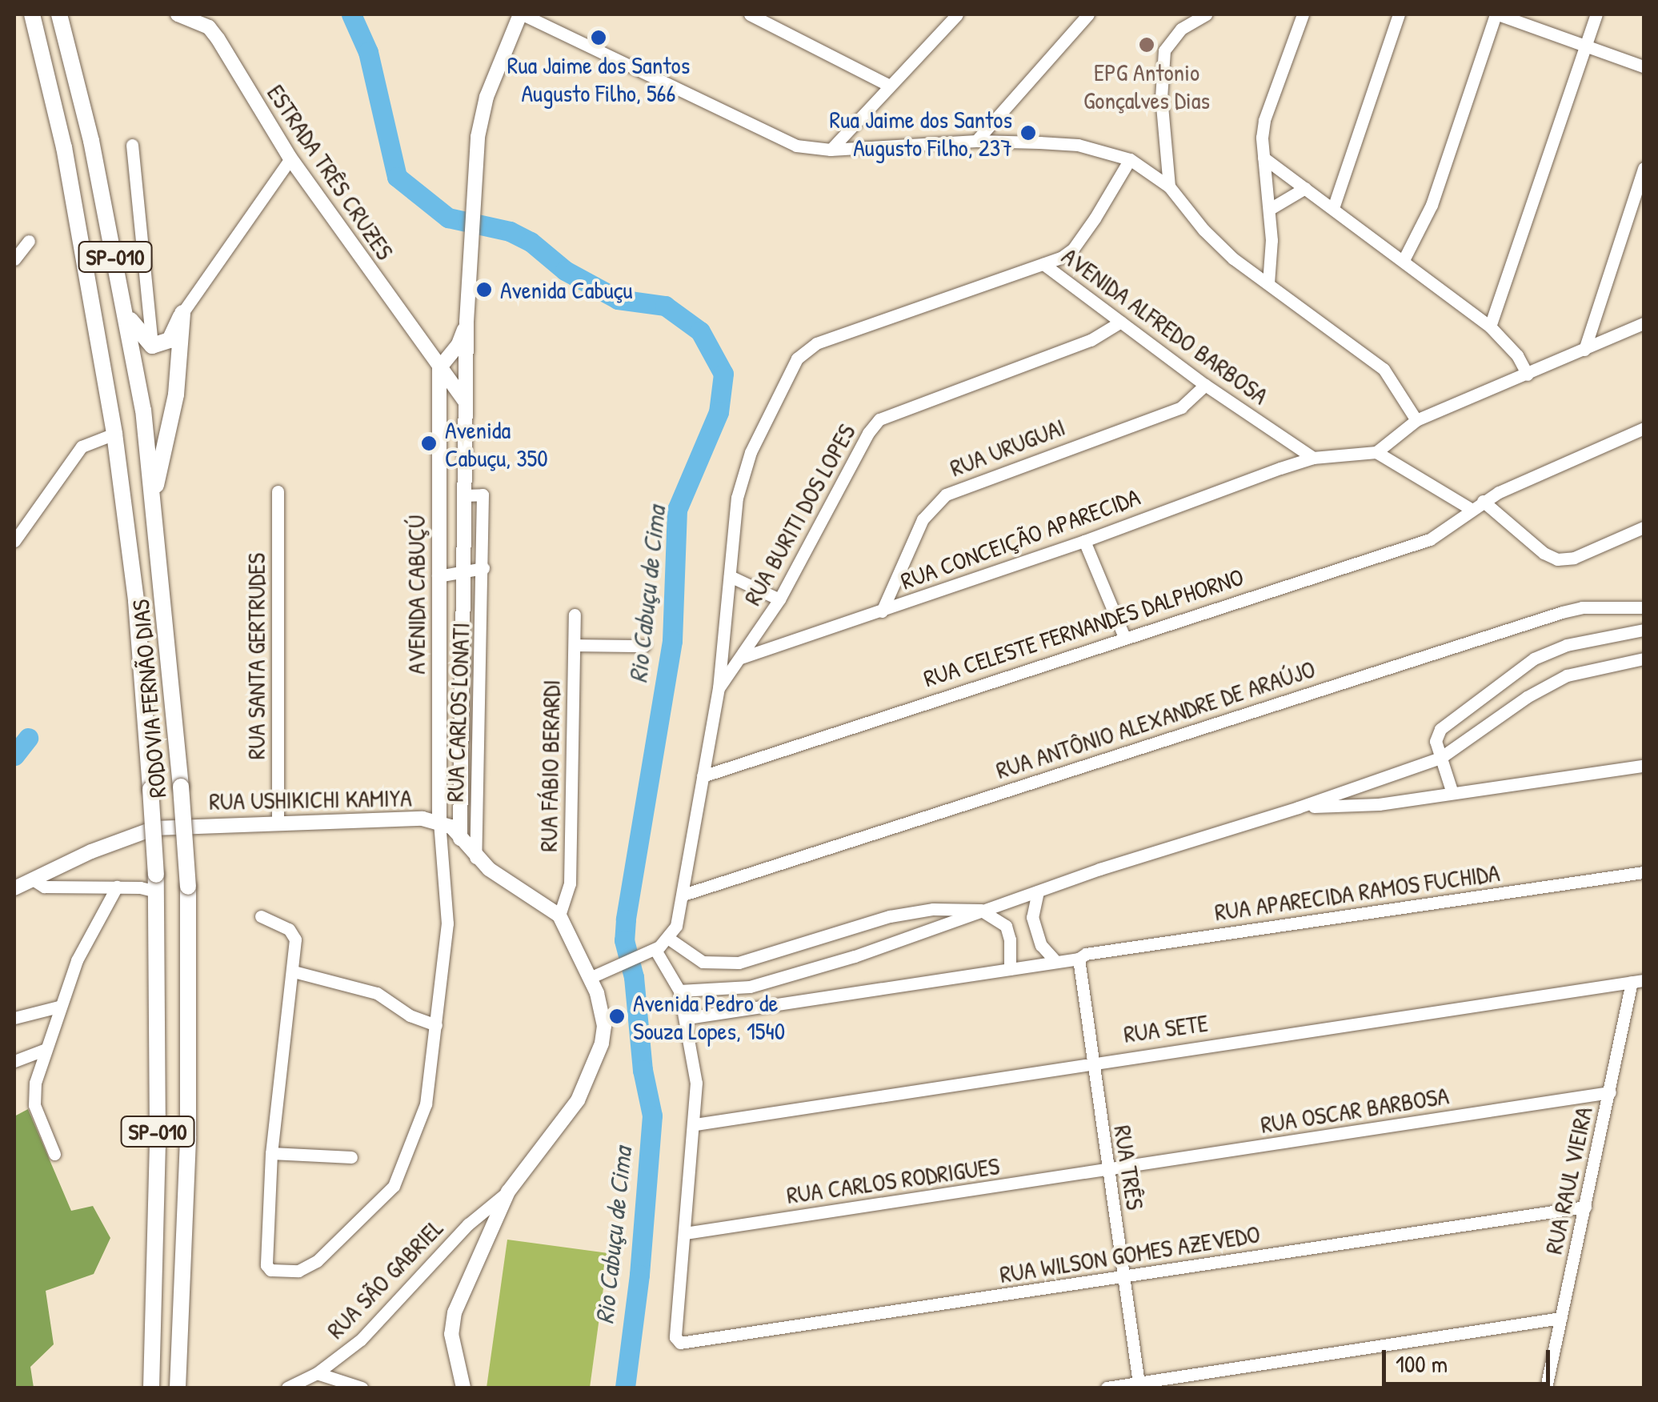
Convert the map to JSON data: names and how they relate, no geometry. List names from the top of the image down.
{
  "streets": {
    "highway": ["SP-010", "RODOVIA FERNÃO DIAS"],
    "main road": ["ESTRADA TRÊS CRUZES", "AVENIDA CABUÇÚ", "RUA USHIKICHI KAMIYA"],
    "street": [
      "AVENIDA ALFREDO BARBOSA",
      "RUA URUGUAI",
      "RUA BURITI DOS LOPES",
      "RUA CONCEIÇÃO APARECIDA",
      "RUA CELESTE FERNANDES DALPHORNO",
      "RUA SANTA GERTRUDES",
      "RUA CARLOS LONATI",
      "RUA ANTÔNIO ALEXANDRE DE ARAÚJO",
      "RUA FÁBIO BERARDI",
      "RUA APARECIDA RAMOS FUCHIDA",
      "RUA SETE",
      "RUA OSCAR BARBOSA",
      "RUA TRÊS",
      "RUA CARLOS RODRIGUES",
      "RUA RAUL VIEIRA",
      "RUA WILSON GOMES AZEVEDO",
      "RUA SÃO GABRIEL"
    ]
  },
  "crossings": [
    ["ESTRADA TRÊS CRUZES", "AVENIDA CABUÇÚ"],
    ["AVENIDA ALFREDO BARBOSA", "RUA URUGUAI"],
    ["AVENIDA ALFREDO BARBOSA", "RUA BURITI DOS LOPES"],
    ["AVENIDA ALFREDO BARBOSA", "RUA CONCEIÇÃO APARECIDA"],
    ["AVENIDA ALFREDO BARBOSA", "RUA CELESTE FERNANDES DALPHORNO"],
    ["AVENIDA ALFREDO BARBOSA", "RUA ANTÔNIO ALEXANDRE DE ARAÚJO"],
    ["RUA URUGUAI", "RUA CONCEIÇÃO APARECIDA"],
    ["RUA BURITI DOS LOPES", "RUA CONCEIÇÃO APARECIDA"],
    ["AVENIDA CABUÇÚ", "RUA CARLOS LONATI"],
    ["AVENIDA CABUÇÚ", "RUA USHIKICHI KAMIYA"],
    ["RUA SANTA GERTRUDES", "RUA USHIKICHI KAMIYA"],
    ["RUA CARLOS LONATI", "RUA USHIKICHI KAMIYA"],
    ["RUA FÁBIO BERARDI", "RUA USHIKICHI KAMIYA"],
    ["RUA USHIKICHI KAMIYA", "RUA SÃO GABRIEL"],
    ["RUA APARECIDA RAMOS FUCHIDA", "RUA TRÊS"],
    ["RUA SETE", "RUA TRÊS"],
    ["RUA SETE", "RUA RAUL VIEIRA"],
    ["RUA OSCAR BARBOSA", "RUA TRÊS"],
    ["RUA OSCAR BARBOSA", "RUA CARLOS RODRIGUES"],
    ["RUA OSCAR BARBOSA", "RUA RAUL VIEIRA"],
    ["RUA TRÊS", "RUA CARLOS RODRIGUES"],
    ["RUA TRÊS", "RUA WILSON GOMES AZEVEDO"],
    ["RUA CARLOS RODRIGUES", "RUA WILSON GOMES AZEVEDO"],
    ["RUA RAUL VIEIRA", "RUA WILSON GOMES AZEVEDO"]
  ],
  "water": ["Rio Cabuçu de Cima"],
  "places": [
    "Rua Jaime dos Santos Augusto Filho, 566",
    "EPG Antonio Gonçalves Dias",
    "Rua Jaime dos Santos Augusto Filho, 237",
    "Avenida Cabuçu",
    "Avenida Cabuçu, 350",
    "Avenida Pedro de Souza Lopes, 1540"
  ],
  "scale_bar": "100 m"
}
